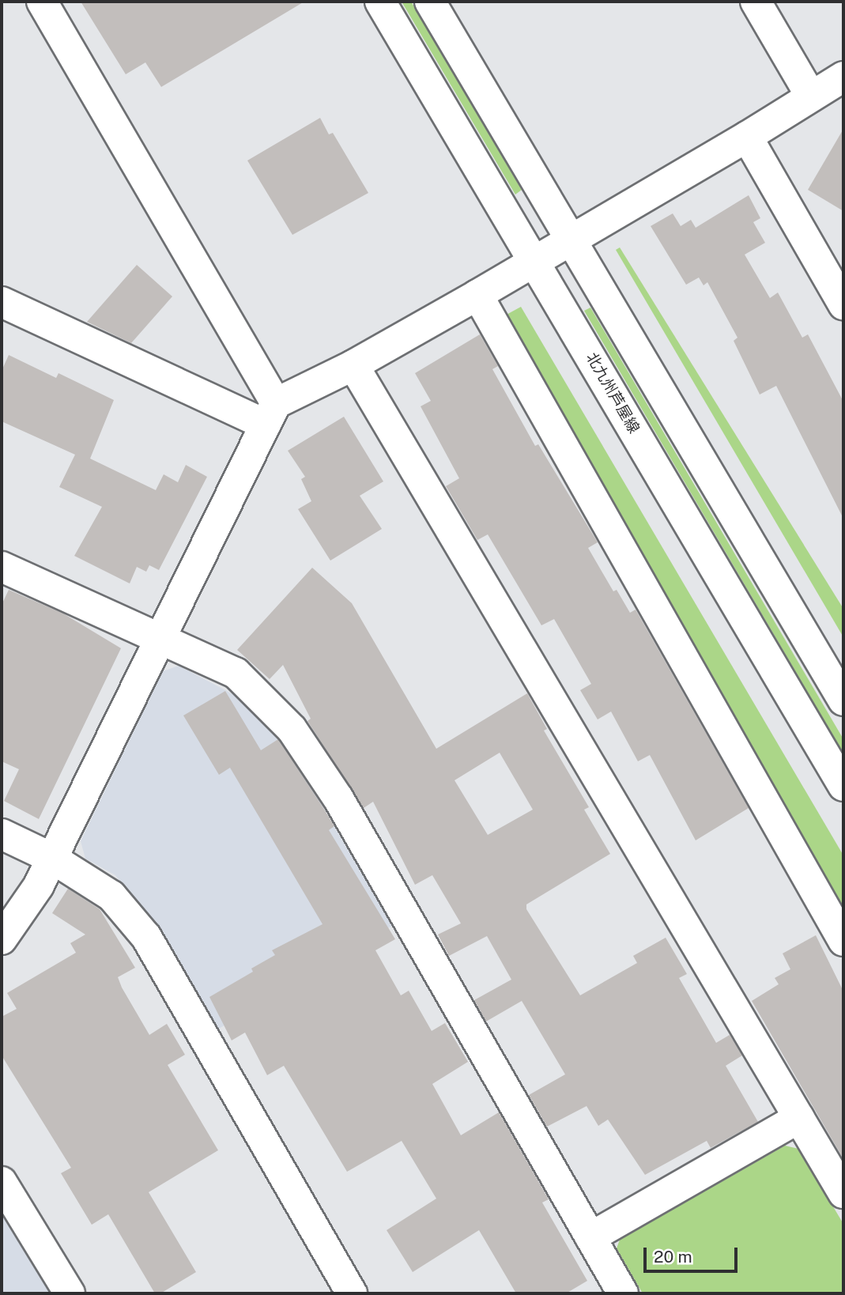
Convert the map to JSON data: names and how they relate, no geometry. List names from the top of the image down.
{
  "streets": {
    "street": ["北九州芦屋線"]
  },
  "scale_bar": "20 m"
}
